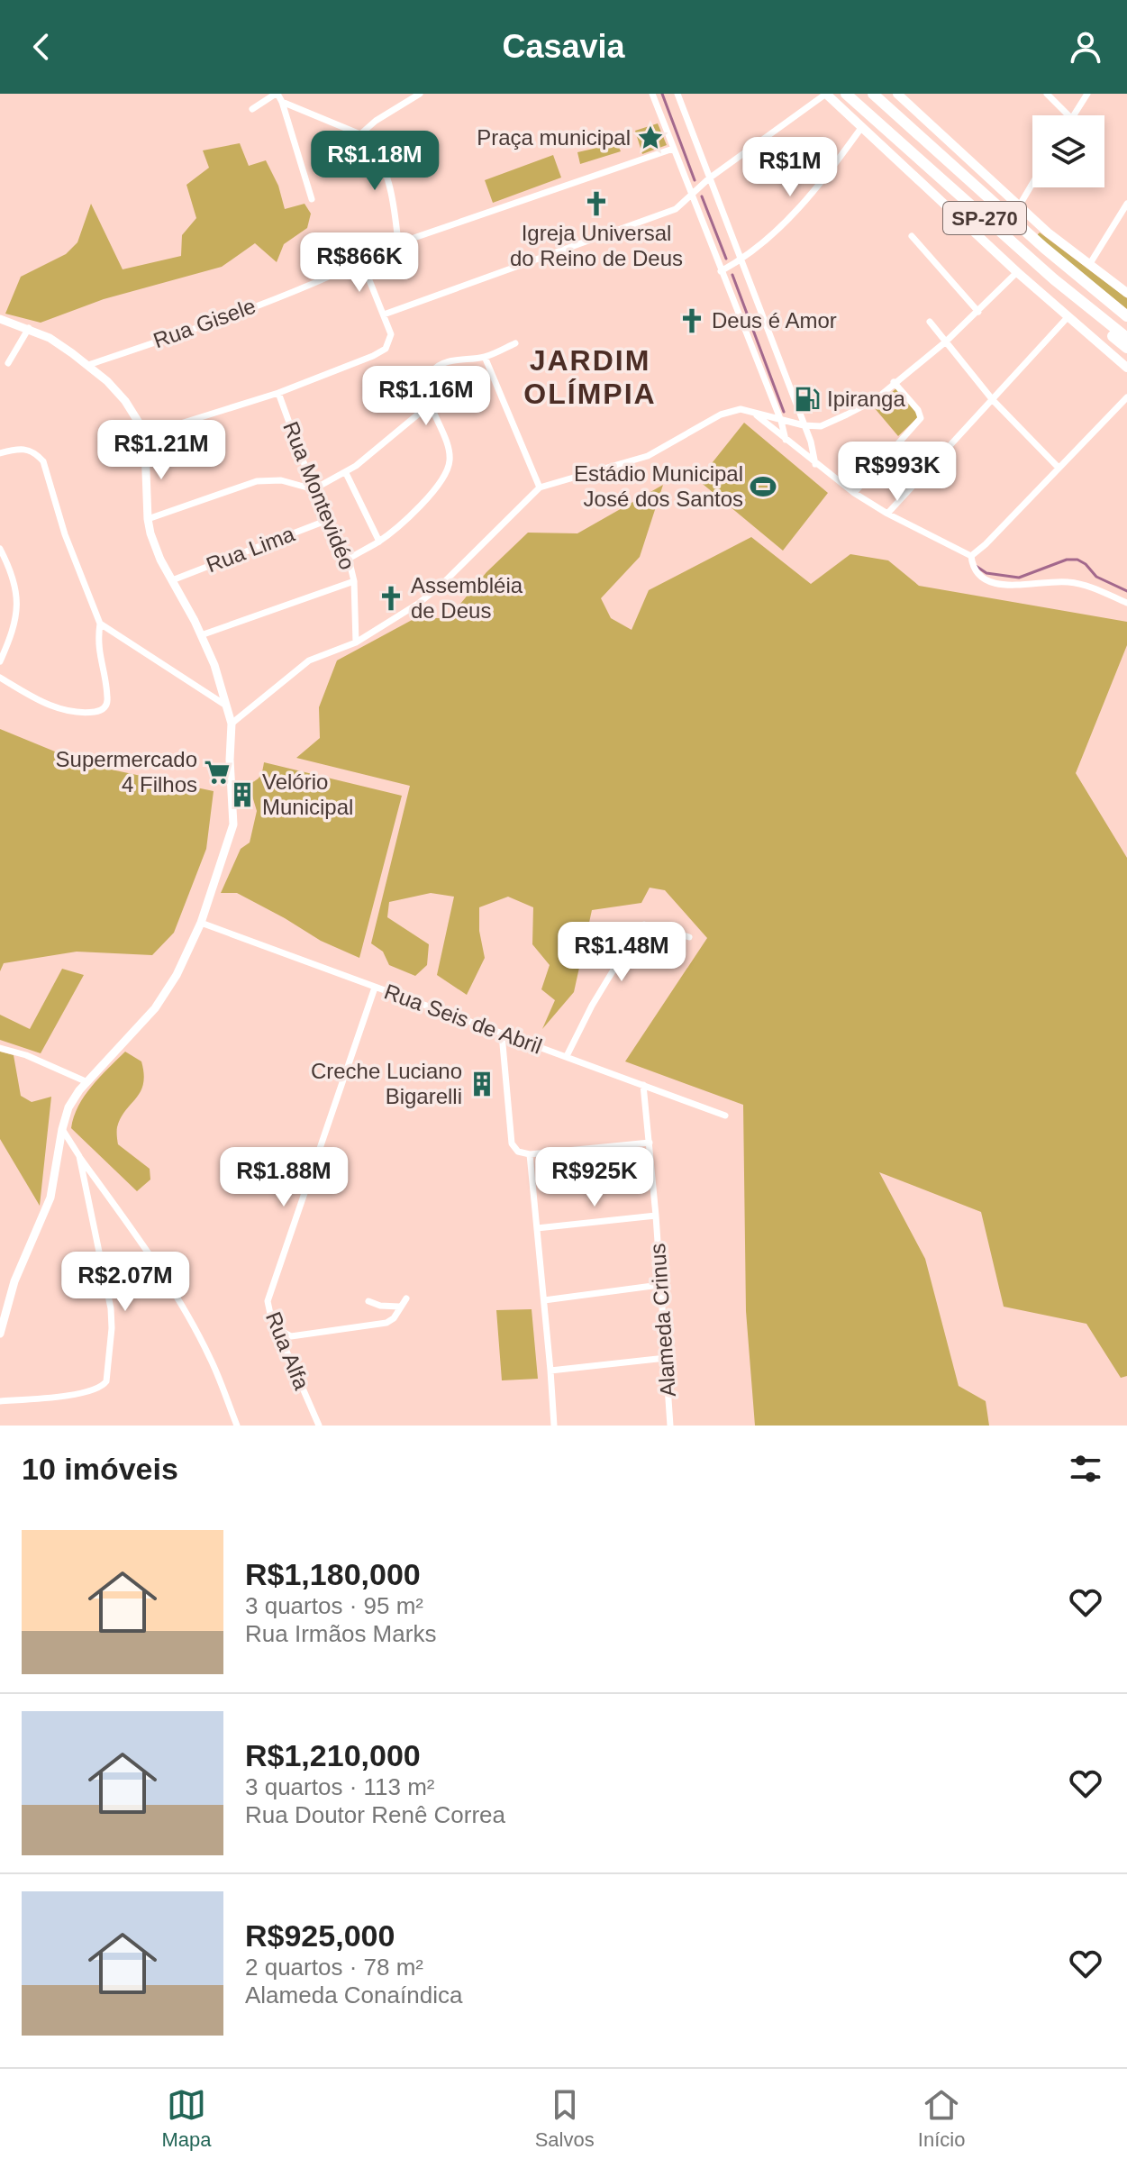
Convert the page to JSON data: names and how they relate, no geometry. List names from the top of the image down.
{
  "streets": {
    "highway": ["SP-270"],
    "street": [
      "Rua Gisele",
      "Rua Montevidéo",
      "Rua Lima",
      "Rua Seis de Abril",
      "Alameda Crinus",
      "Rua Alfa"
    ]
  },
  "crossings": [
    ["Rua Montevidéo", "Rua Lima"],
    ["Rua Seis de Abril", "Alameda Crinus"],
    ["Rua Seis de Abril", "Rua Alfa"]
  ],
  "districts": ["JARDIM OLÍMPIA"],
  "places": {
    "place": ["Praça municipal"],
    "church": ["Igreja Universal do Reino de Deus", "Deus é Amor", "Assembléia de Deus"],
    "fuel station": ["Ipiranga"],
    "sports": ["Estádio Municipal José dos Santos"],
    "supermarket": ["Supermercado 4 Filhos"],
    "building": ["Velório Municipal", "Creche Luciano Bigarelli"]
  },
  "page": {
    "header": "Casavia",
    "price": [
      "R$1.18M",
      "R$1M",
      "R$866K",
      "R$1.16M",
      "R$1.21M",
      "R$993K",
      "R$1.48M",
      "R$1.88M",
      "R$925K",
      "R$2.07M"
    ],
    "heading": "10 imóveis",
    "list": [
      {
        "name": "R$1,180,000",
        "note": "3 quartos · 95 m² · Rua Irmãos Marks"
      },
      {
        "name": "R$1,210,000",
        "note": "3 quartos · 113 m² · Rua Doutor Renê Correa"
      },
      {
        "name": "R$925,000",
        "note": "2 quartos · 78 m² · Alameda Conaíndica"
      }
    ],
    "tabs": ["Mapa", "Salvos", "Início"]
  }
}
